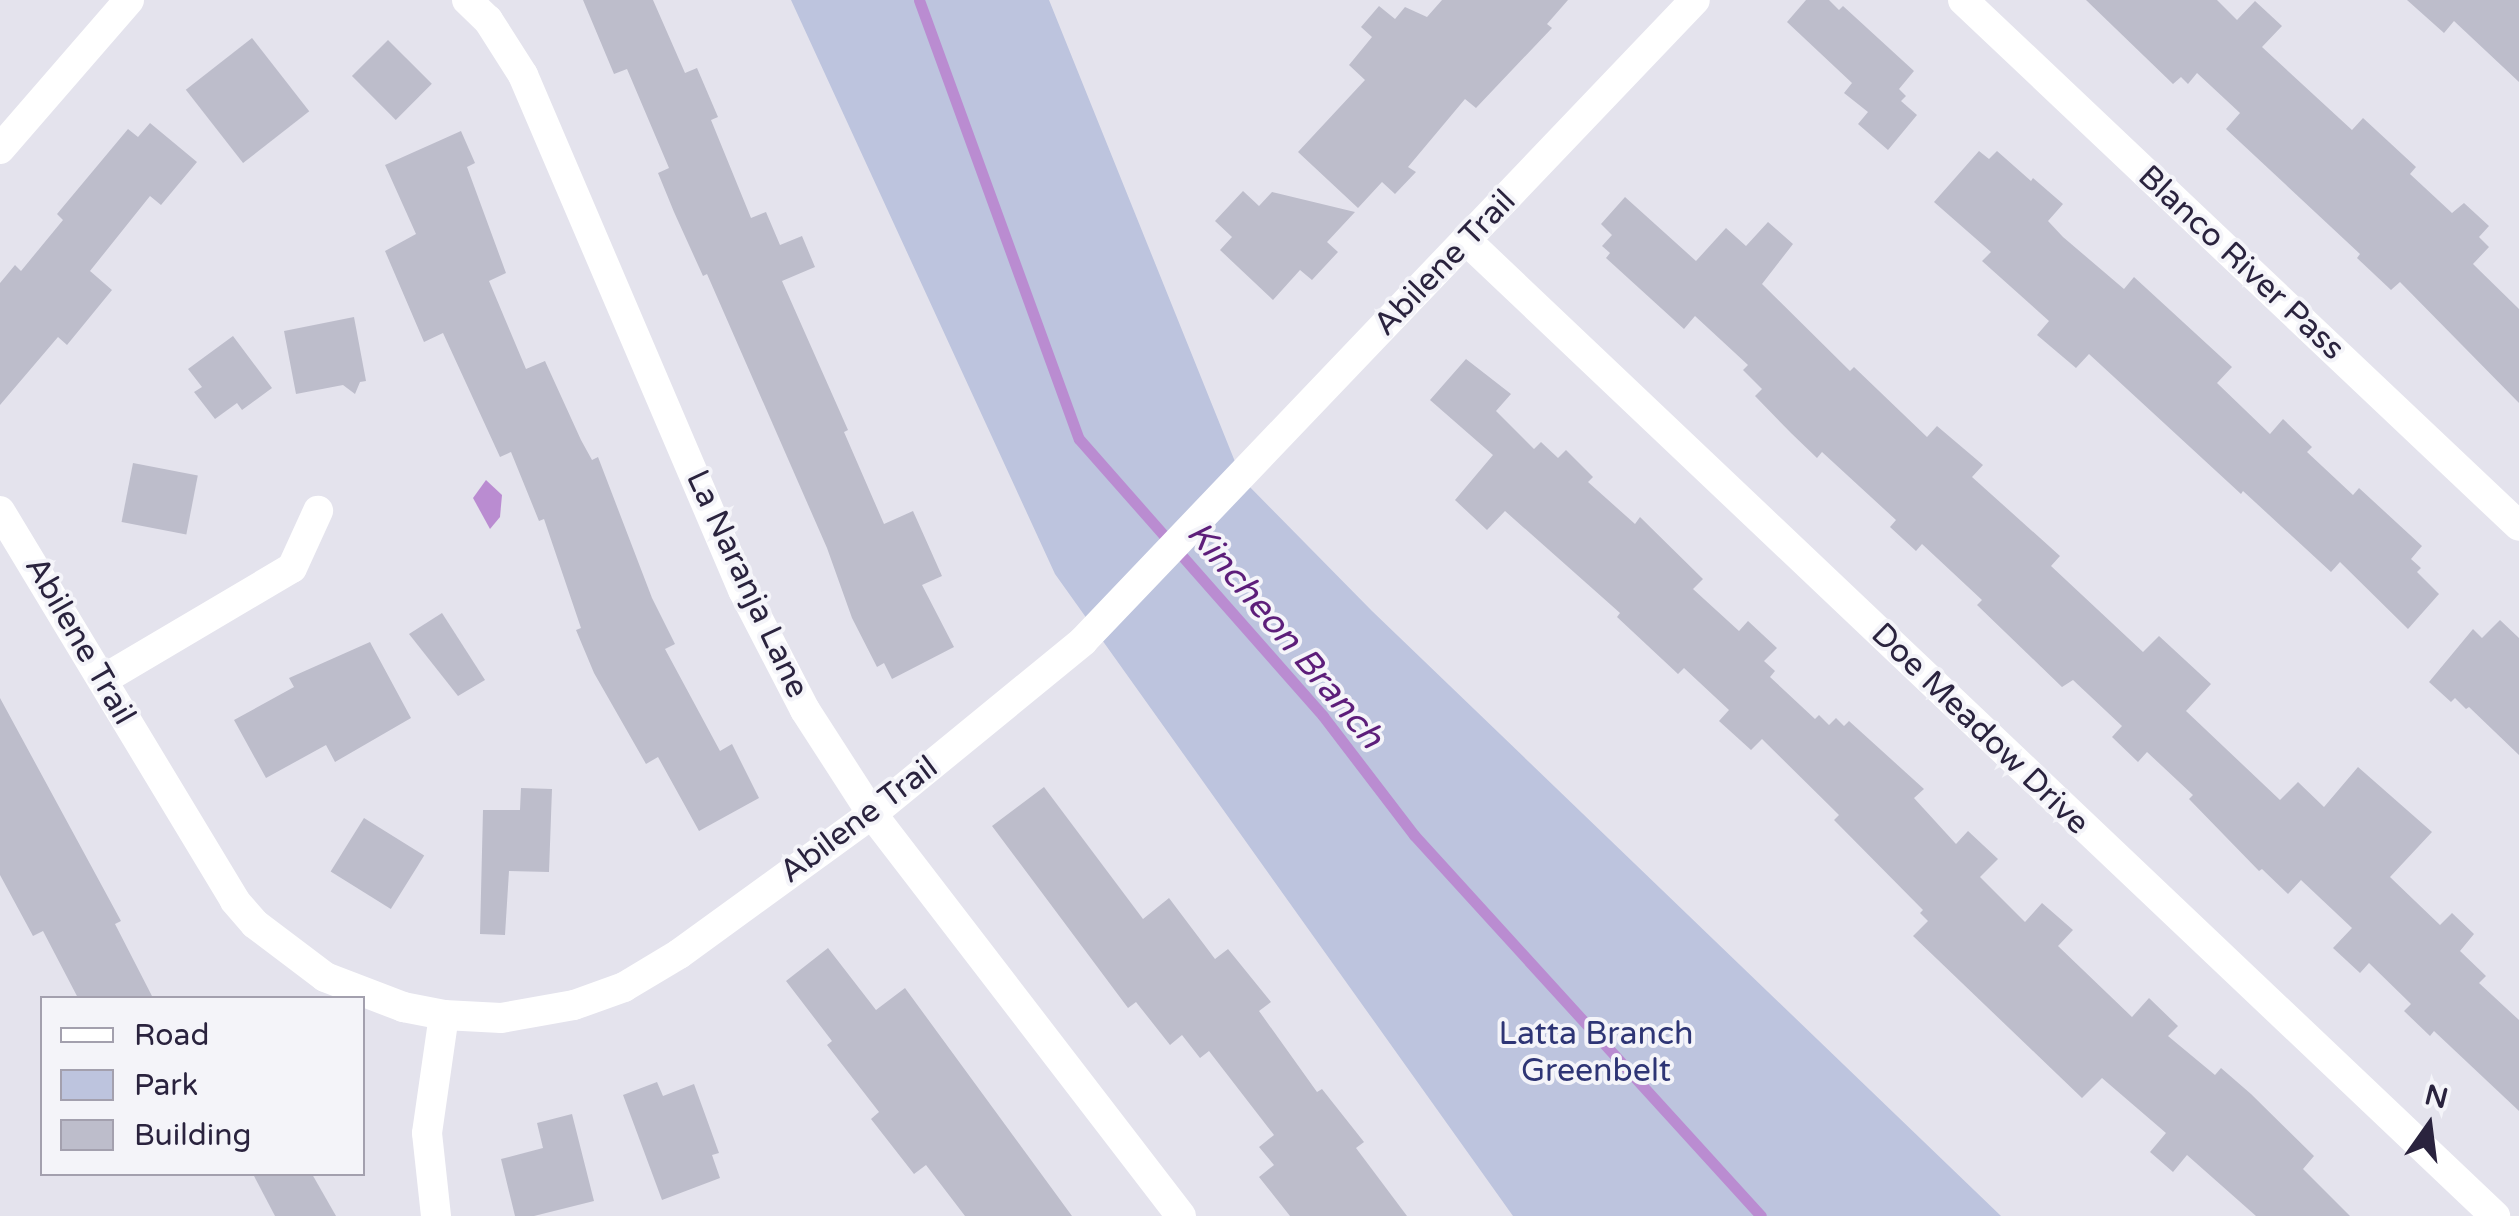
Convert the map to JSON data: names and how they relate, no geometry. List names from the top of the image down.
{
  "streets": {
    "street": [
      "Abilene Trail",
      "Blanco River Pass",
      "La Naranja Lane",
      "Doe Meadow Drive"
    ]
  },
  "crossings": [
    ["Abilene Trail", "La Naranja Lane"],
    ["Abilene Trail", "Doe Meadow Drive"]
  ],
  "water": ["Kincheon Branch"],
  "parks": ["Latta Branch Greenbelt"],
  "legend": ["Road", "Park", "Building"],
  "north": "top"
}
